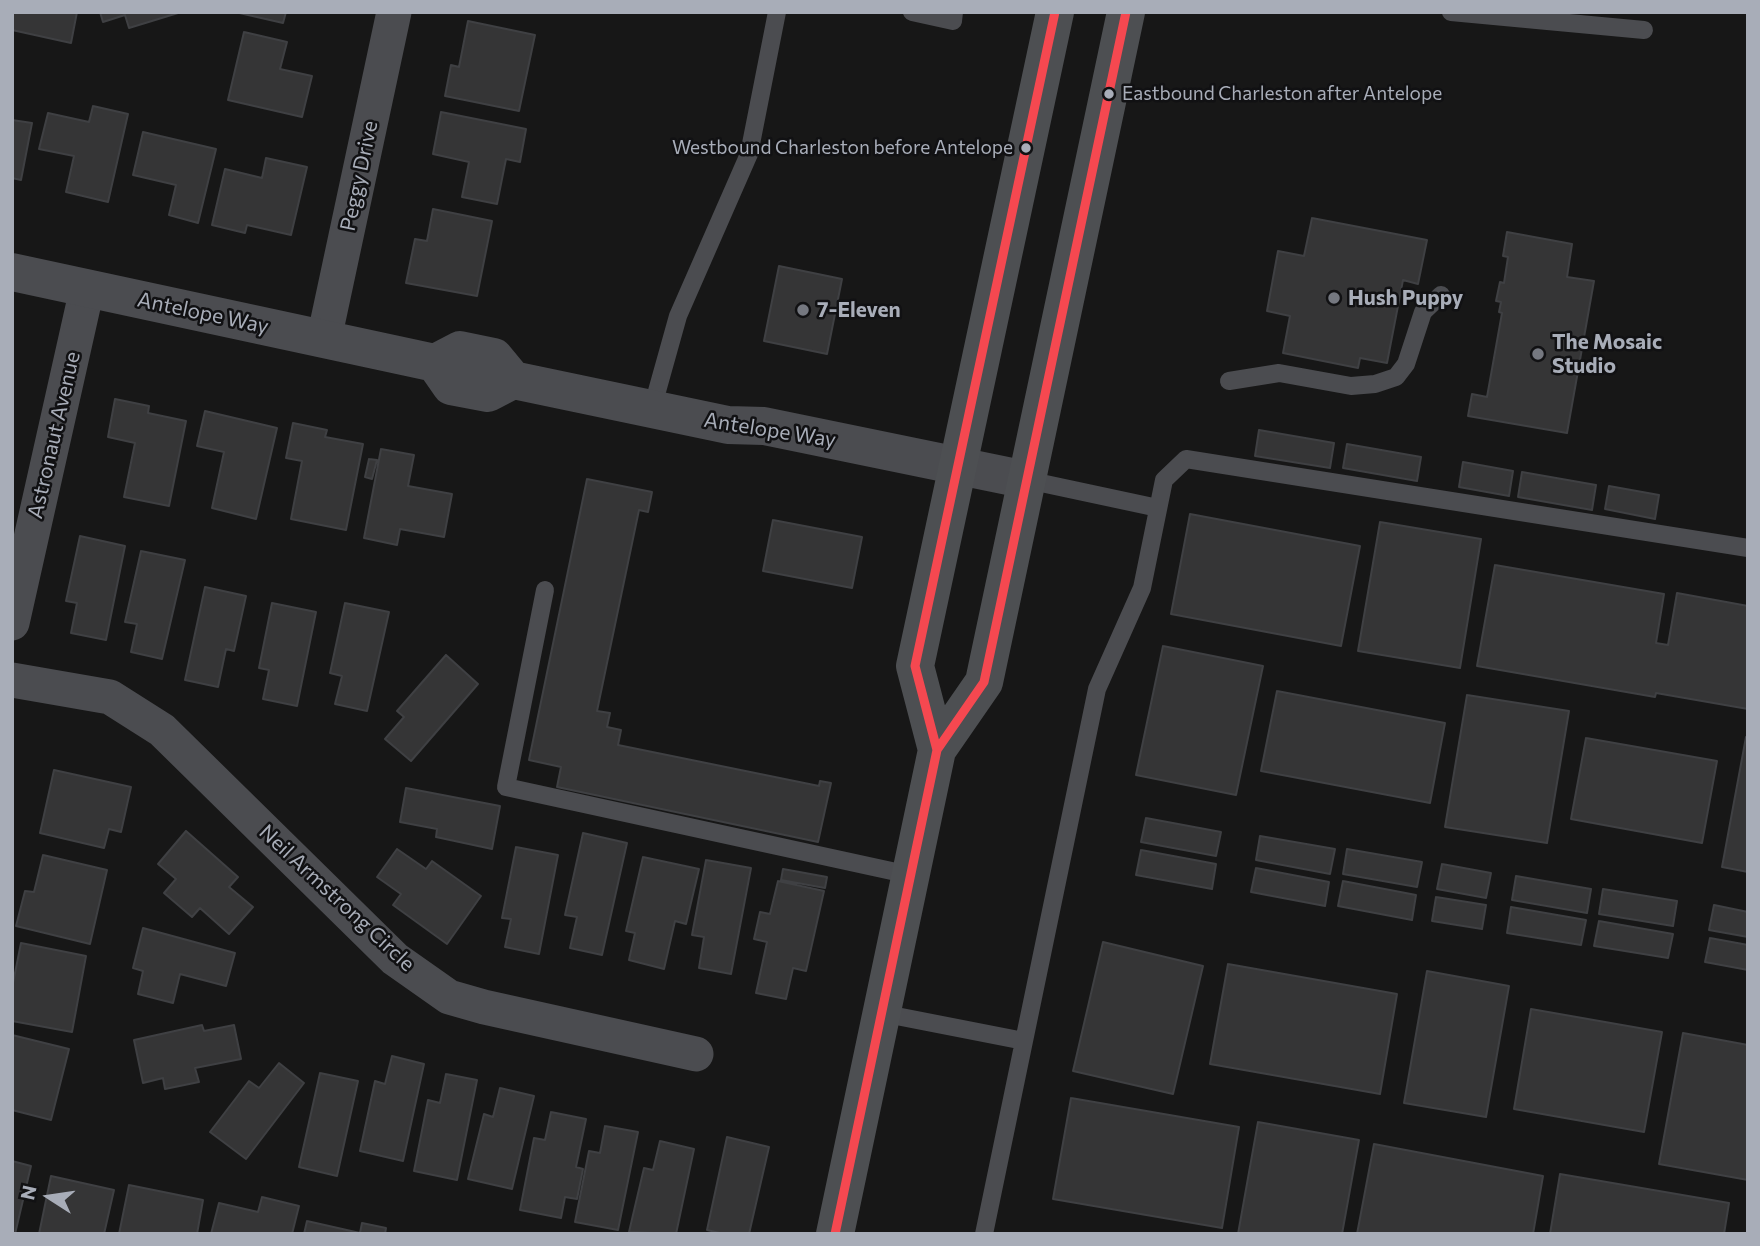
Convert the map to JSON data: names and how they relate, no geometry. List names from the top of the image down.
{
  "streets": {
    "street": [
      "Peggy Drive",
      "Antelope Way",
      "Astronaut Avenue",
      "Neil Armstrong Circle"
    ]
  },
  "crossings": [
    ["Peggy Drive", "Antelope Way"],
    ["Antelope Way", "Astronaut Avenue"]
  ],
  "places": [
    "Eastbound Charleston after Antelope",
    "Westbound Charleston before Antelope",
    "Hush Puppy",
    "7-Eleven",
    "The Mosaic Studio"
  ],
  "north": "left"
}
